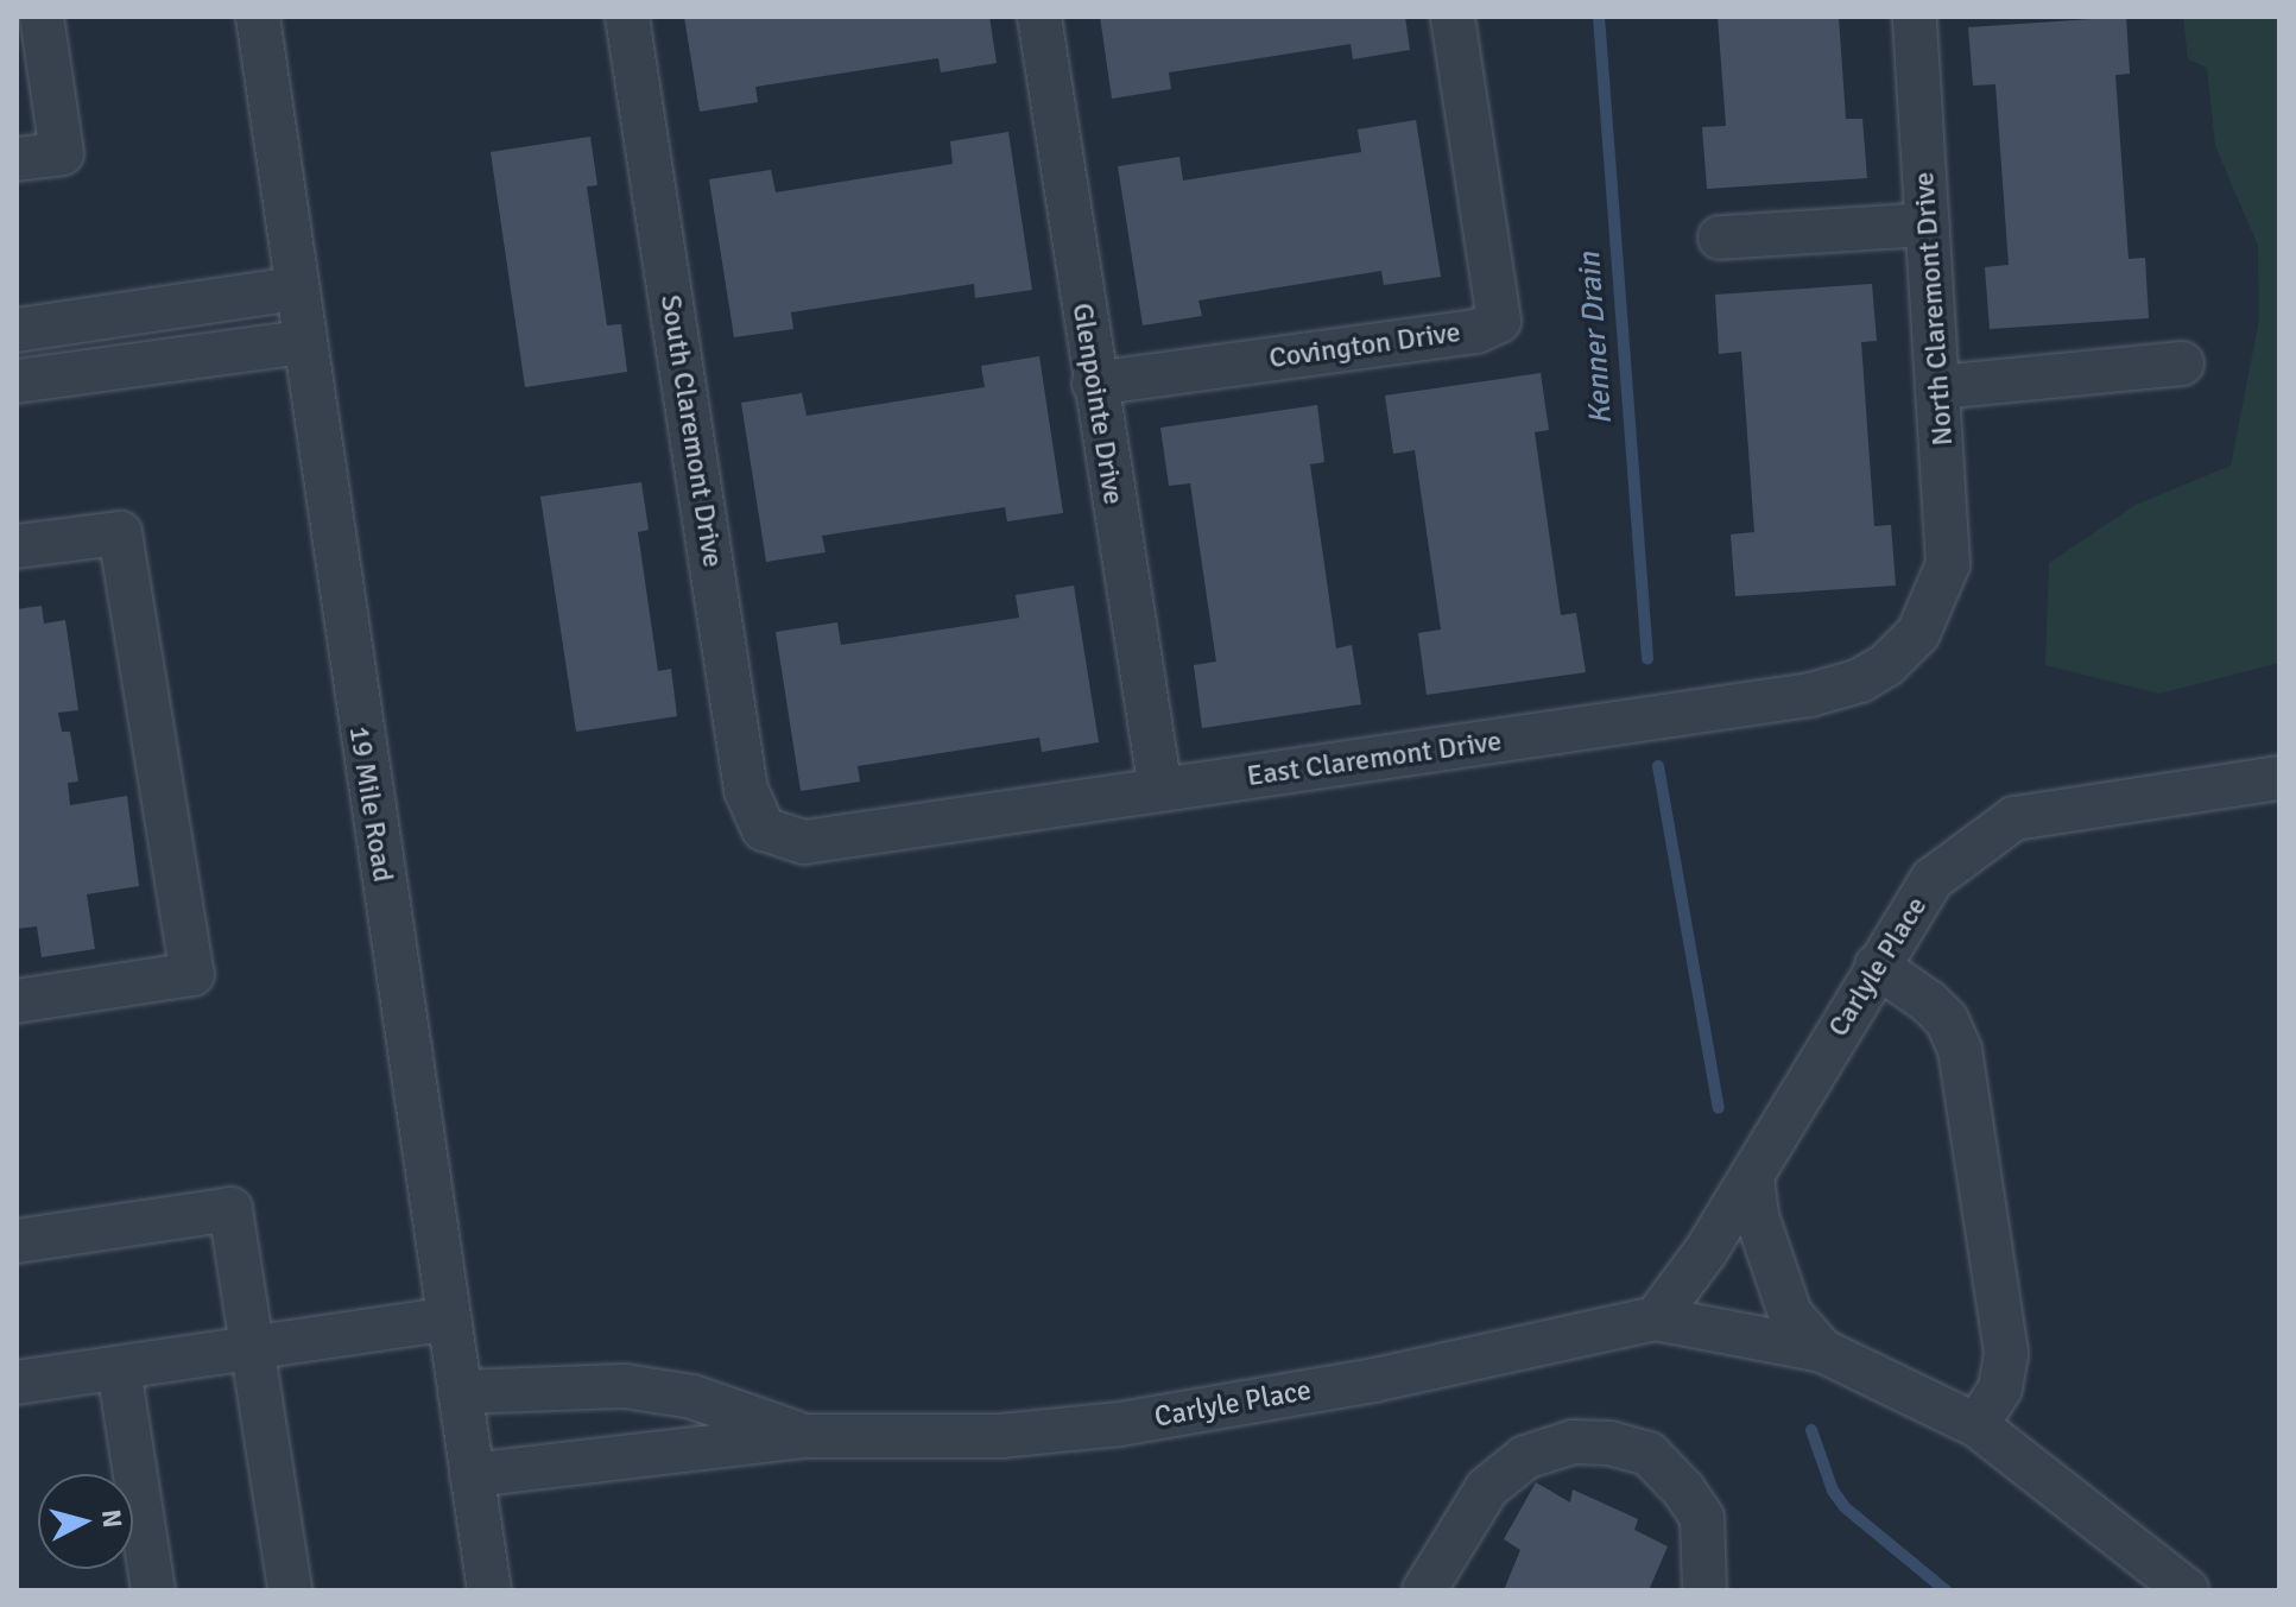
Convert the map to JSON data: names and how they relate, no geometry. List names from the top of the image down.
{
  "streets": {
    "street": [
      "North Claremont Drive",
      "Covington Drive",
      "Glenpointe Drive",
      "South Claremont Drive",
      "East Claremont Drive",
      "19 Mile Road",
      "Carlyle Place"
    ]
  },
  "crossings": [
    ["North Claremont Drive", "East Claremont Drive"],
    ["Covington Drive", "Glenpointe Drive"],
    ["Glenpointe Drive", "East Claremont Drive"],
    ["South Claremont Drive", "East Claremont Drive"],
    ["19 Mile Road", "Carlyle Place"]
  ],
  "water": ["Kenner Drain"],
  "north": "right"
}
